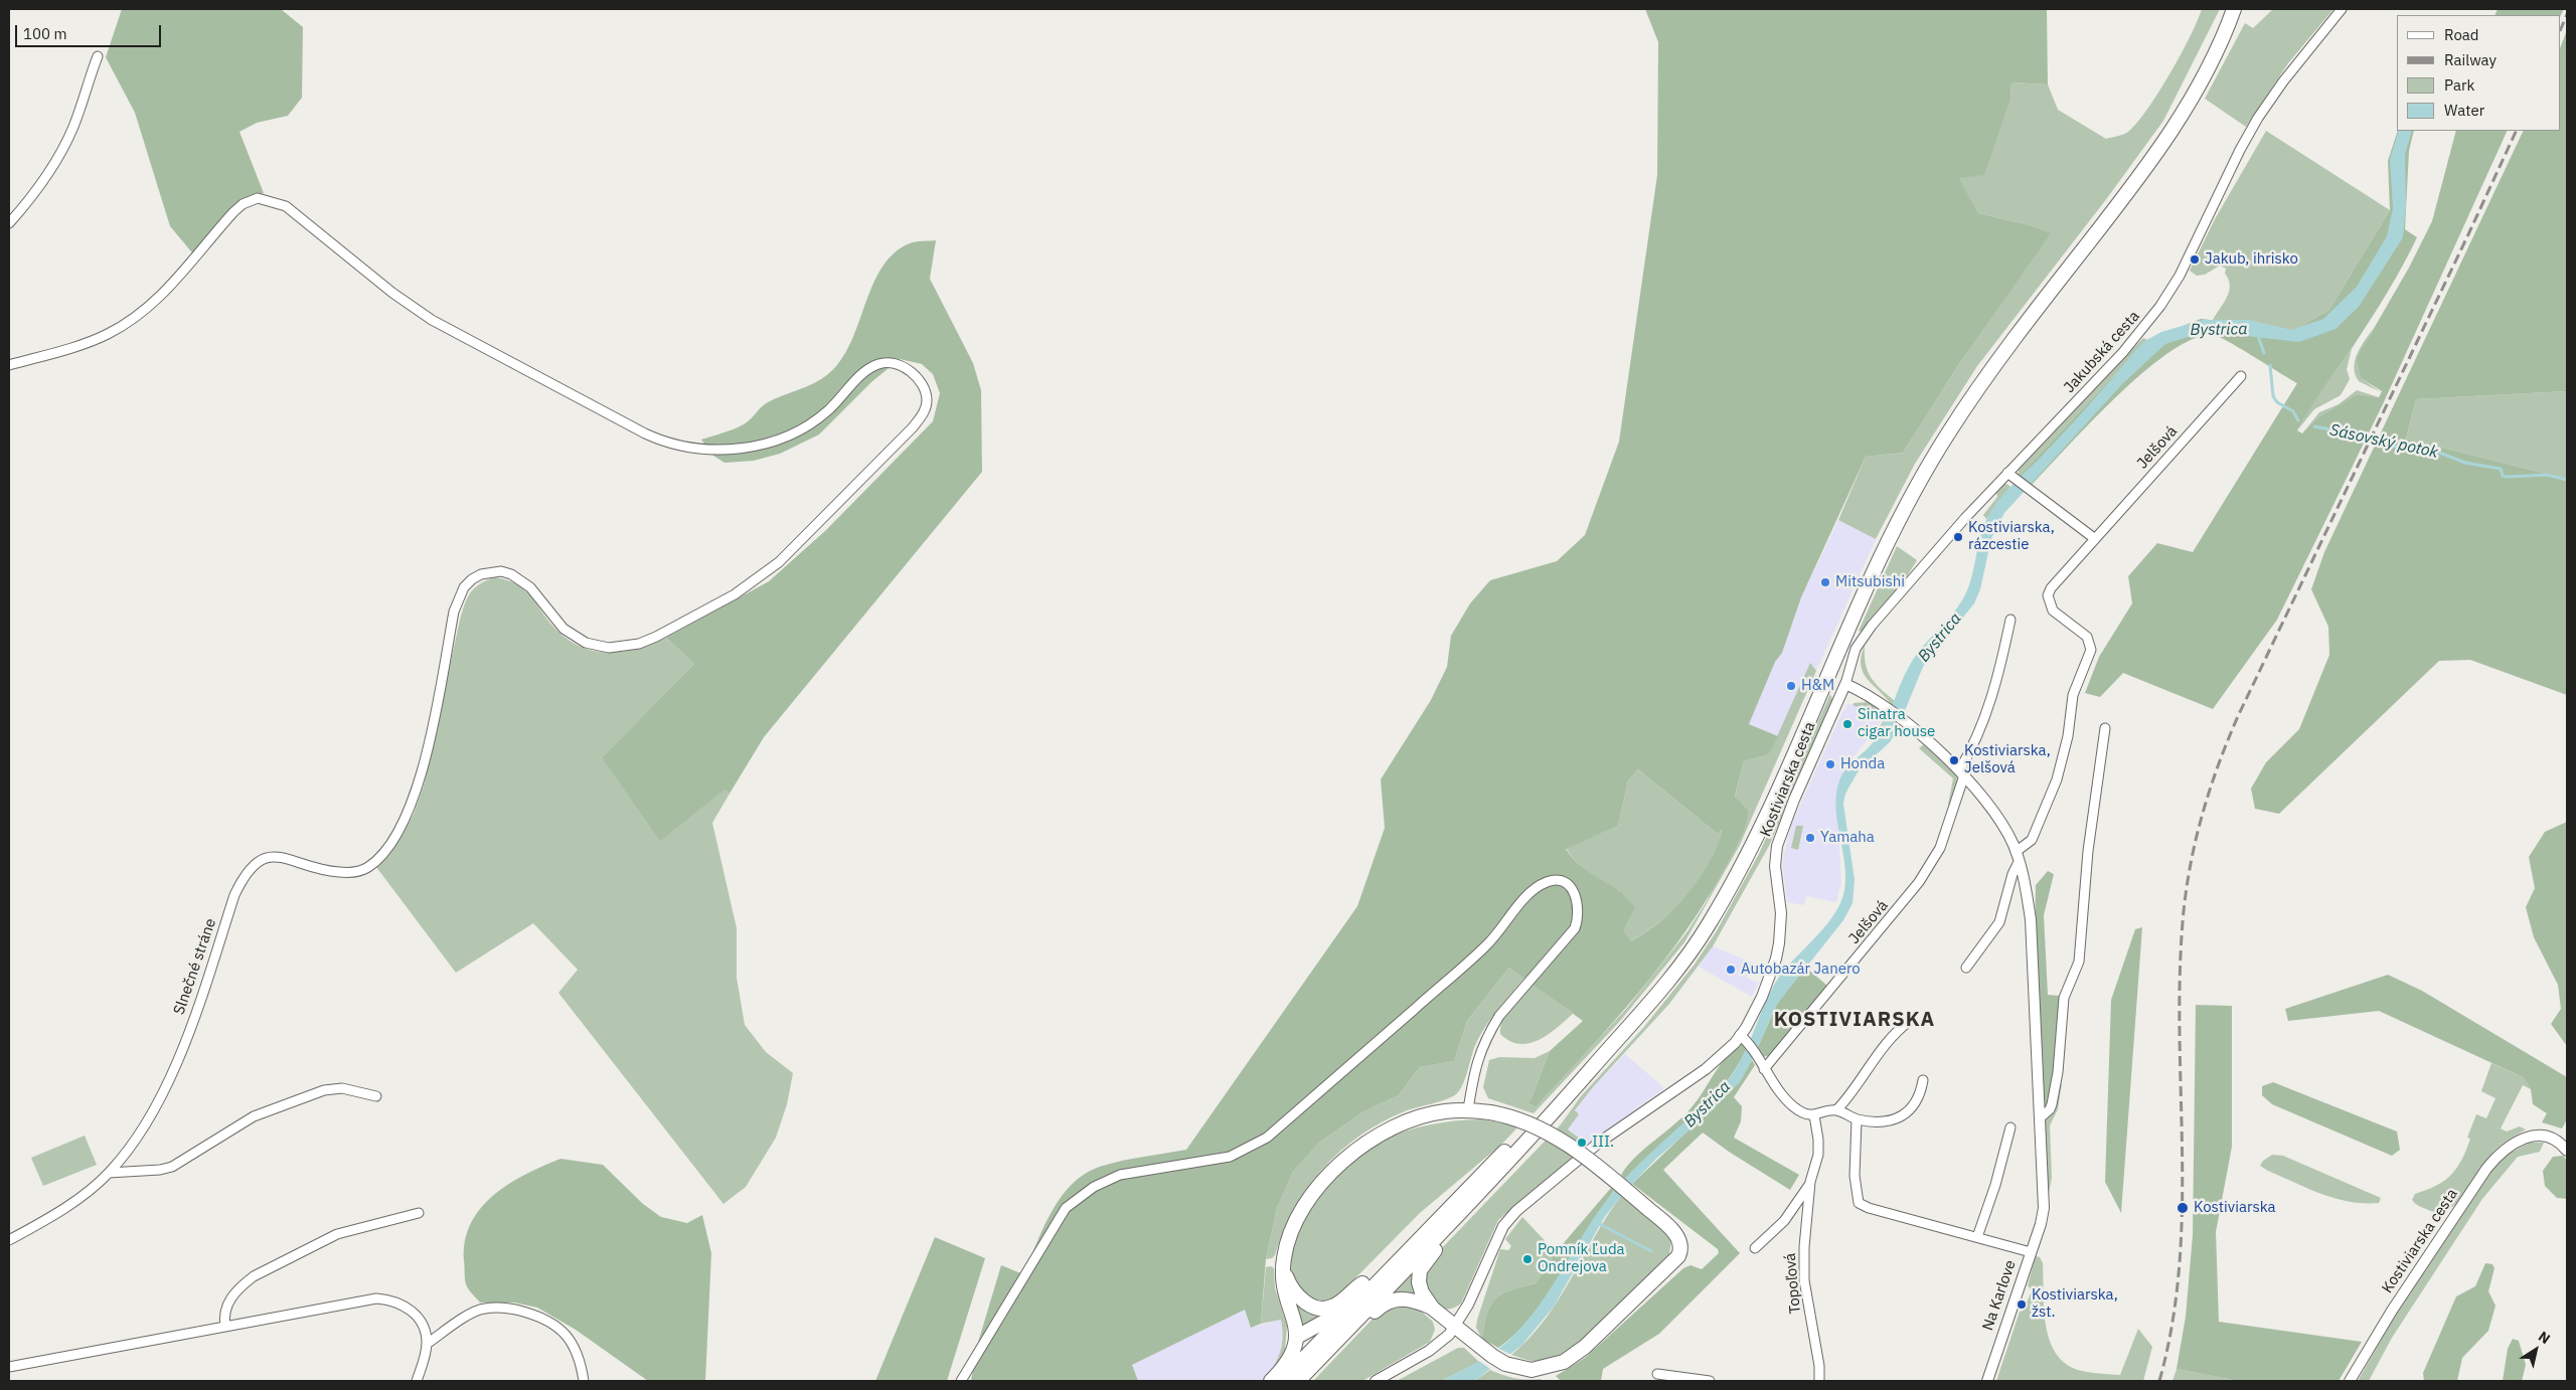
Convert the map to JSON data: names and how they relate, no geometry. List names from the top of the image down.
{
  "streets": {
    "street": [
      "Jakubská cesta",
      "Jelšová",
      "Kostiviarska cesta",
      "Slnečné stráne",
      "Topoľová",
      "Na Karlove"
    ]
  },
  "crossings": [
    ["Jakubská cesta", "Kostiviarska cesta"]
  ],
  "districts": ["KOSTIVIARSKA"],
  "water": ["Bystrica", "Sásovský potok"],
  "places": [
    "Jakub, ihrisko",
    "Kostiviarska, rázcestie",
    "Mitsubishi",
    "H&M",
    "Sinatra cigar house",
    "Kostiviarska, Jelšová",
    "Honda",
    "Yamaha",
    "Autobazár Janero",
    "III.",
    "Kostiviarska",
    "Pomník Ľuda Ondrejova",
    "Kostiviarska, žst."
  ],
  "legend": [
    "Road",
    "Railway",
    "Park",
    "Water"
  ],
  "scale_bar": "100 m",
  "north": "top right"
}
